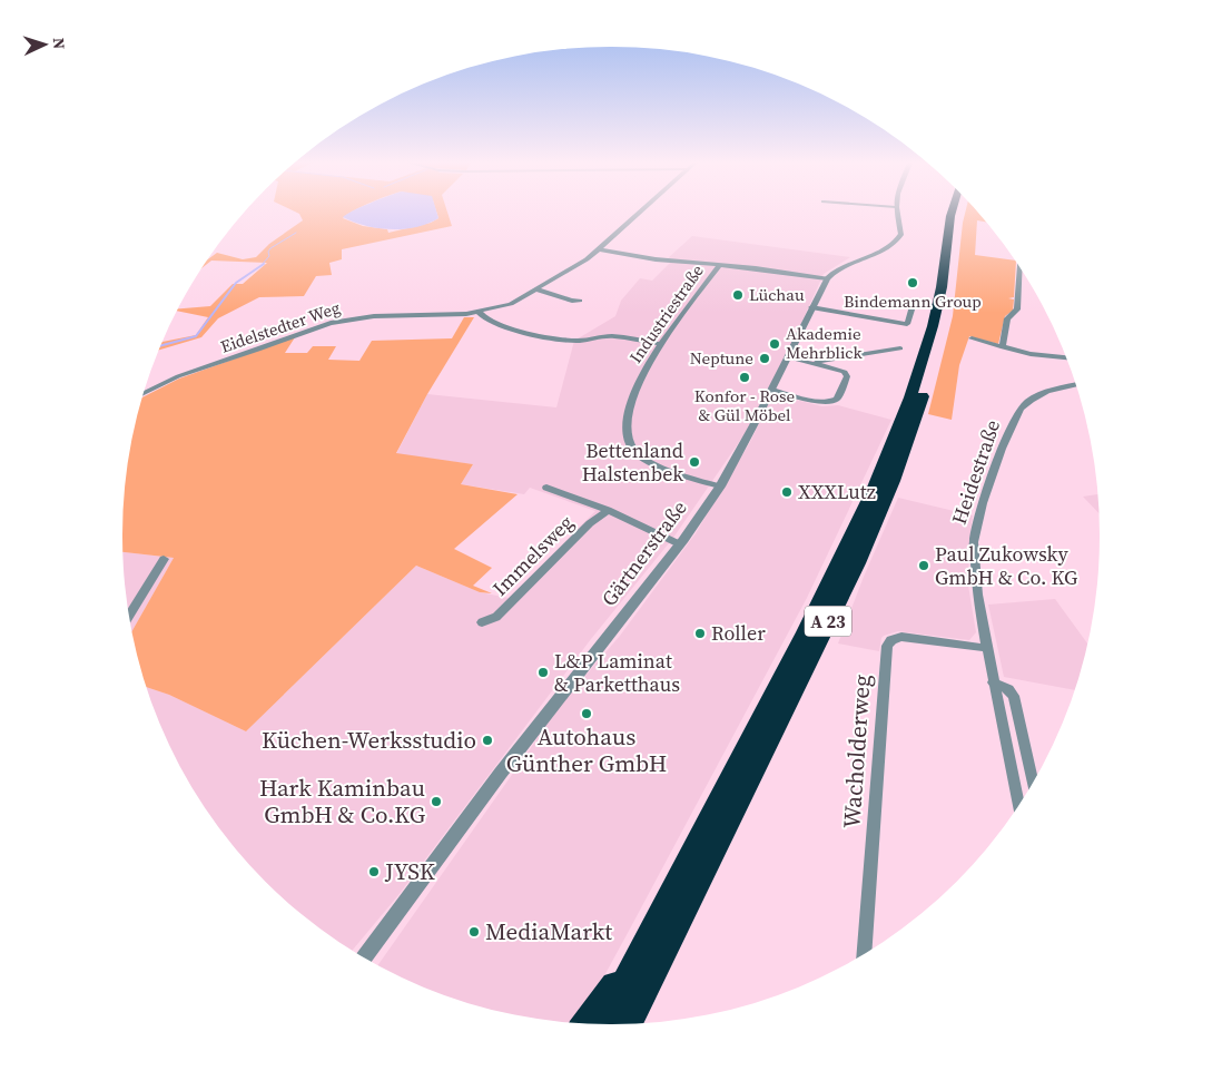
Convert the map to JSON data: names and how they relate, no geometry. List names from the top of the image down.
{
  "streets": {
    "highway": ["A 23"],
    "street": [
      "Industriestraße",
      "Eidelstedter Weg",
      "Heidestraße",
      "Gärtnerstraße",
      "Immelsweg",
      "Wacholderweg"
    ]
  },
  "crossings": [
    ["Industriestraße", "Gärtnerstraße"],
    ["Heidestraße", "Wacholderweg"],
    ["Gärtnerstraße", "Immelsweg"]
  ],
  "places": [
    "Bindemann Group",
    "Lüchau",
    "Akademie Mehrblick",
    "Neptune",
    "Konfor - Rose & Gül Möbel",
    "Bettenland Halstenbek",
    "XXXLutz",
    "Paul Zukowsky GmbH & Co. KG",
    "Roller",
    "L&P Laminat & Parketthaus",
    "Autohaus Günther GmbH",
    "Küchen-Werksstudio",
    "Hark Kaminbau GmbH & Co.KG",
    "JYSK",
    "MediaMarkt"
  ],
  "north": "right"
}
